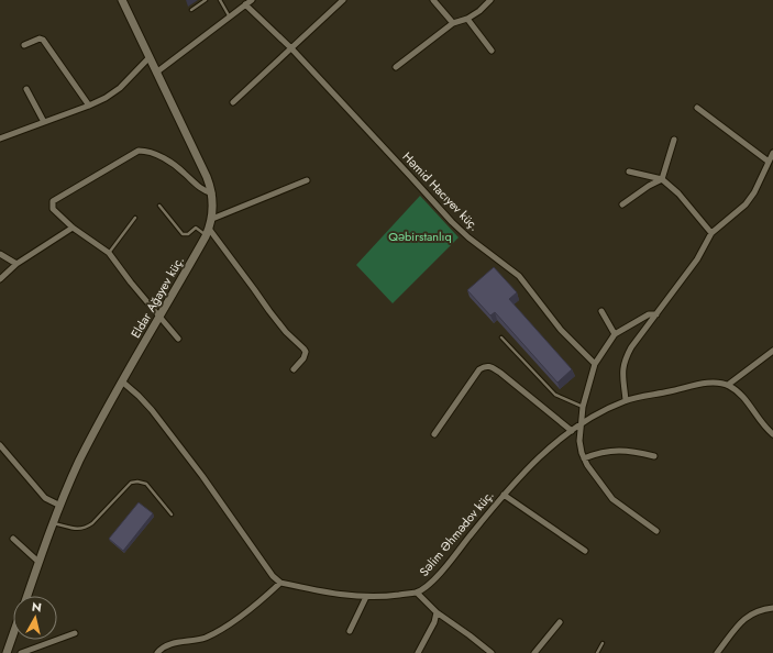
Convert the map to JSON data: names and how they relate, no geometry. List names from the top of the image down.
{
  "streets": {
    "main road": ["Eldar Ağayev küç."],
    "street": ["Həmid Hacıyev küç.", "Səlim Əhmədov küç."]
  },
  "parks": ["Qəbirstanlıq"],
  "north": "top"
}
